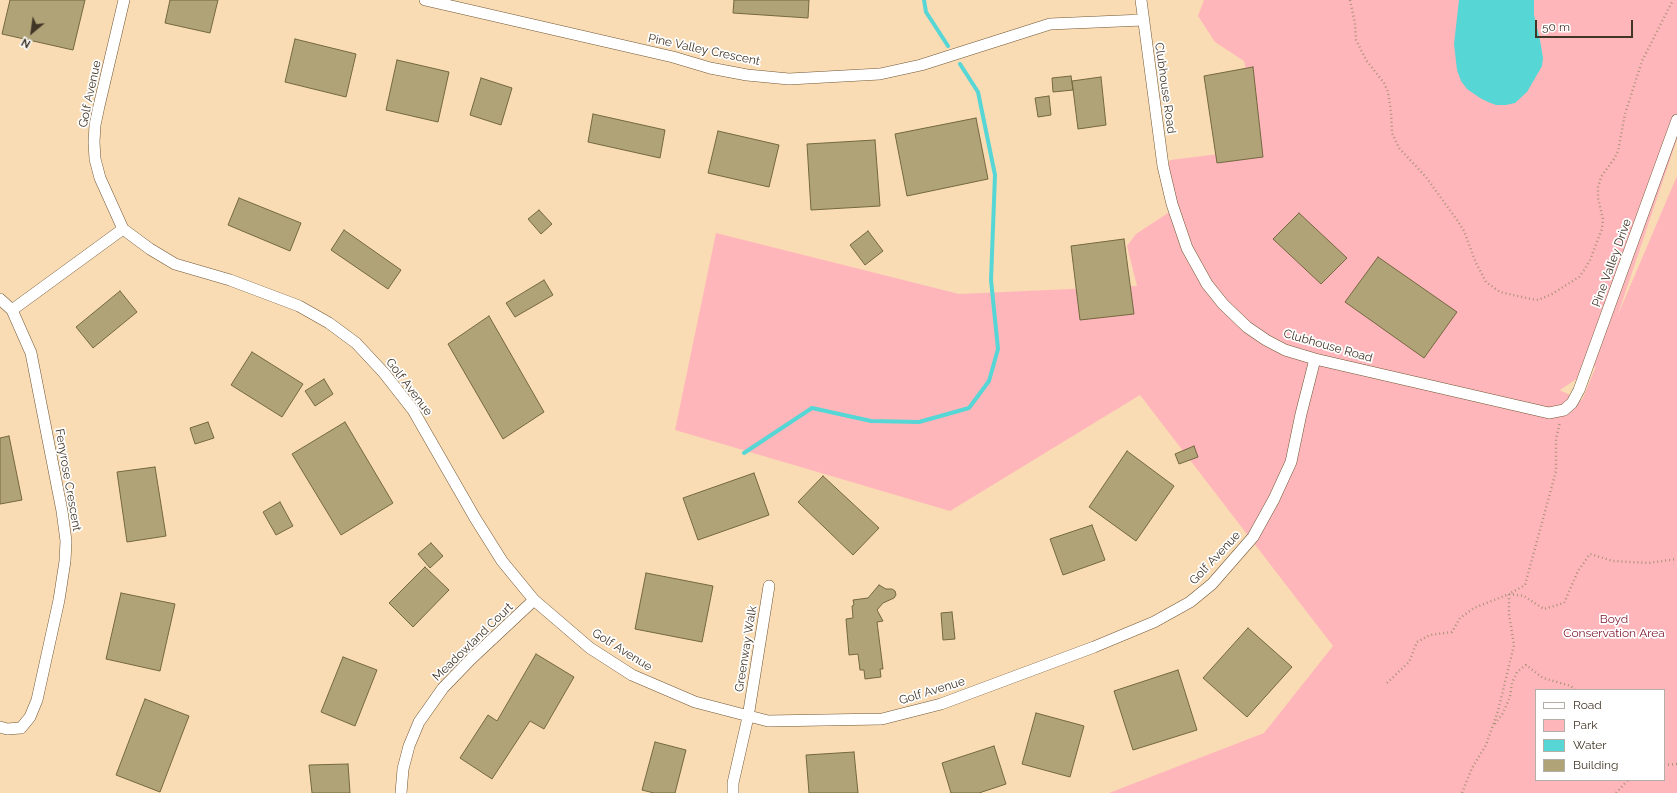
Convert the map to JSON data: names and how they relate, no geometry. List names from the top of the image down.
{
  "streets": {
    "street": [
      "Pine Valley Crescent",
      "Clubhouse Road",
      "Golf Avenue",
      "Pine Valley Drive",
      "Fenyrose Crescent",
      "Meadowland Court",
      "Greenway Walk"
    ]
  },
  "crossings": [
    ["Pine Valley Crescent", "Clubhouse Road"],
    ["Clubhouse Road", "Golf Avenue"],
    ["Clubhouse Road", "Pine Valley Drive"],
    ["Golf Avenue", "Meadowland Court"],
    ["Golf Avenue", "Greenway Walk"]
  ],
  "parks": ["Boyd Conservation Area"],
  "legend": [
    "Road",
    "Park",
    "Water",
    "Building"
  ],
  "scale_bar": "50 m",
  "north": "bottom left"
}
